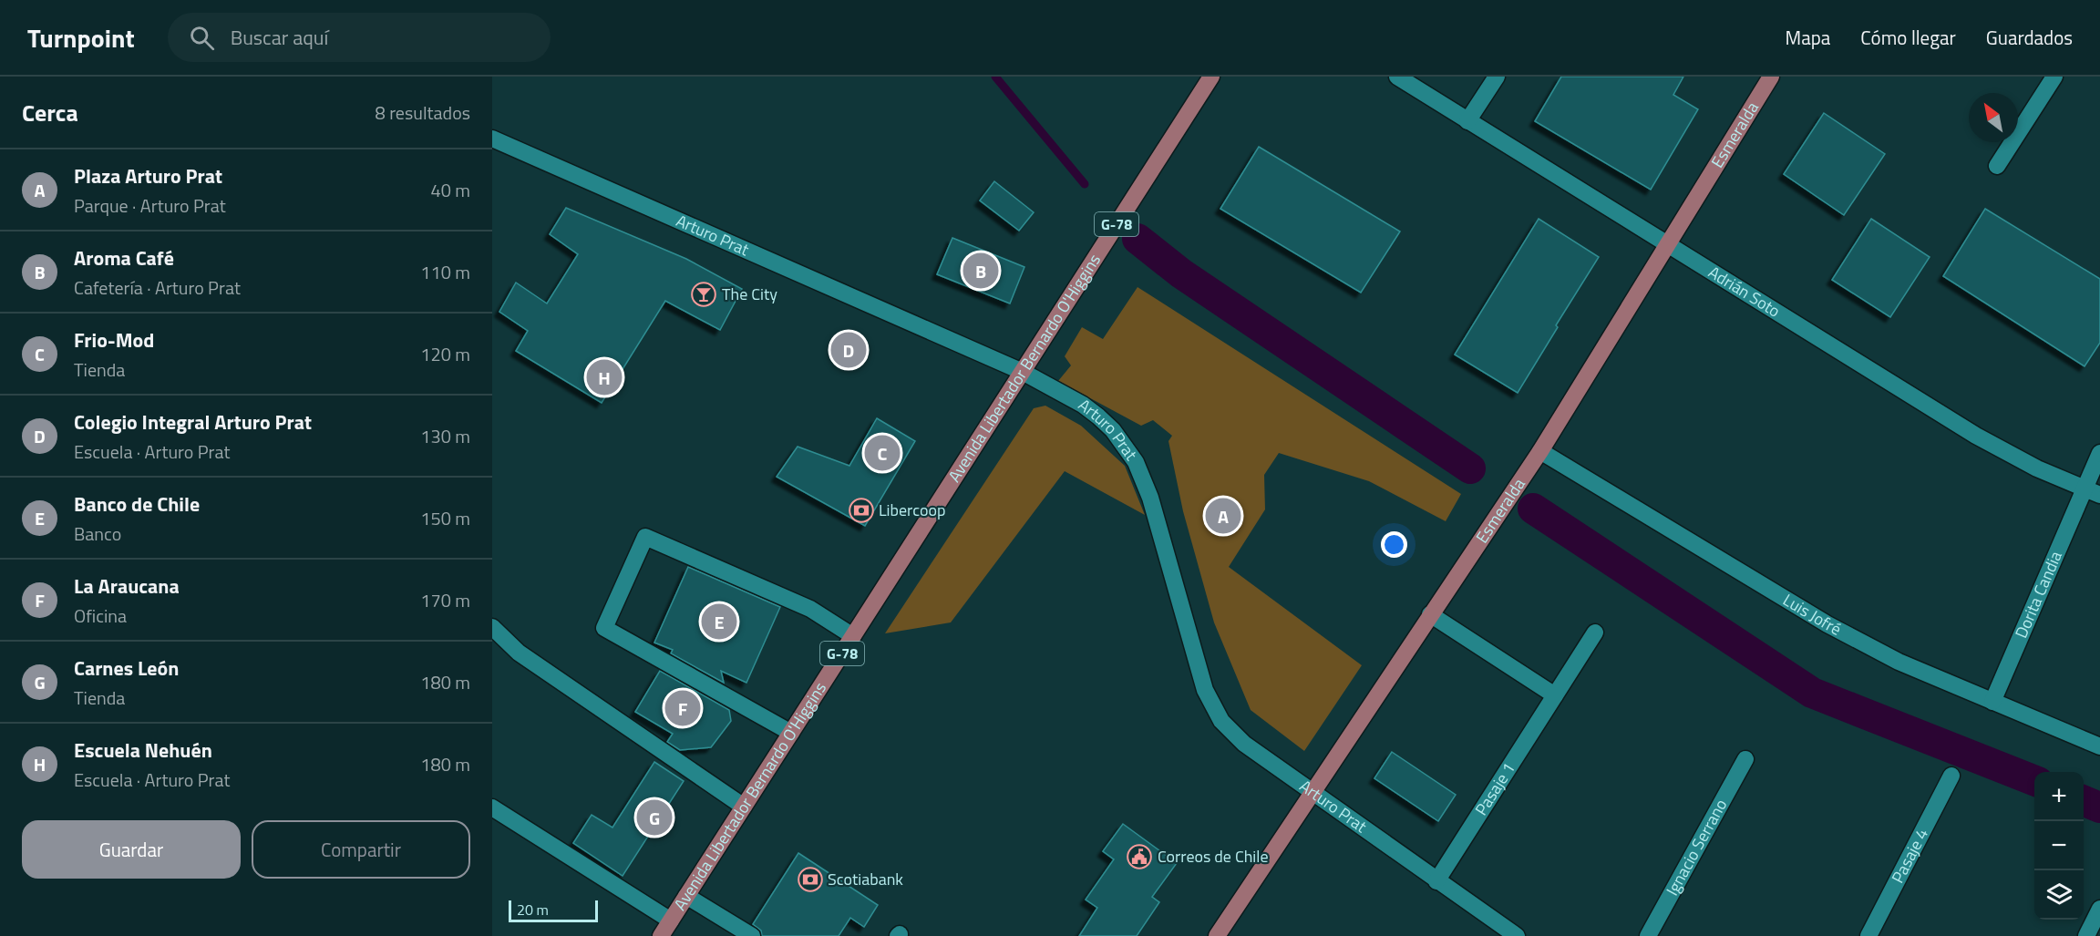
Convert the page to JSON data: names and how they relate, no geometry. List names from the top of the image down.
{
  "streets": {
    "main road": ["Esmeralda", "G-78", "Avenida Libertador Bernardo O'Higgins"],
    "street": [
      "Arturo Prat",
      "Adrián Soto",
      "Dorita Candia",
      "Luis Jofré",
      "Pasaje 1",
      "Ignacio Serrano",
      "Pasaje 4"
    ]
  },
  "crossings": [
    ["Esmeralda", "Arturo Prat"],
    ["Esmeralda", "Adrián Soto"],
    ["Esmeralda", "Luis Jofré"],
    ["Arturo Prat", "Avenida Libertador Bernardo O'Higgins"],
    ["Arturo Prat", "Pasaje 1"],
    ["Adrián Soto", "Dorita Candia"],
    ["Dorita Candia", "Luis Jofré"]
  ],
  "places": {
    "bar": ["The City"],
    "bank": ["Libercoop", "Scotiabank"],
    "public building": ["Correos de Chile"]
  },
  "scale_bar": "20 m",
  "north": "top left",
  "page": {
    "header": "Turnpoint",
    "search": "Buscar aquí",
    "nav": ["Mapa", "Cómo llegar", "Guardados"],
    "heading": ["Cerca", "8 resultados"],
    "list": [
      {
        "mark": "A",
        "name": "Plaza Arturo Prat",
        "note": "Parque · Arturo Prat",
        "value": "40 m"
      },
      {
        "mark": "B",
        "name": "Aroma Café",
        "note": "Cafetería · Arturo Prat",
        "value": "110 m"
      },
      {
        "mark": "C",
        "name": "Frio-Mod",
        "note": "Tienda",
        "value": "120 m"
      },
      {
        "mark": "D",
        "name": "Colegio Integral Arturo Prat",
        "note": "Escuela · Arturo Prat",
        "value": "130 m"
      },
      {
        "mark": "E",
        "name": "Banco de Chile",
        "note": "Banco",
        "value": "150 m"
      },
      {
        "mark": "F",
        "name": "La Araucana",
        "note": "Oficina",
        "value": "170 m"
      },
      {
        "mark": "G",
        "name": "Carnes León",
        "note": "Tienda",
        "value": "180 m"
      },
      {
        "mark": "H",
        "name": "Escuela Nehuén",
        "note": "Escuela · Arturo Prat",
        "value": "180 m"
      }
    ],
    "pins": [
      "B",
      "D",
      "H",
      "C",
      "A",
      "E",
      "F",
      "G"
    ],
    "map_buttons": ["+", "−"],
    "buttons": ["Guardar", "Compartir"],
    "scale": "20 m"
  }
}
